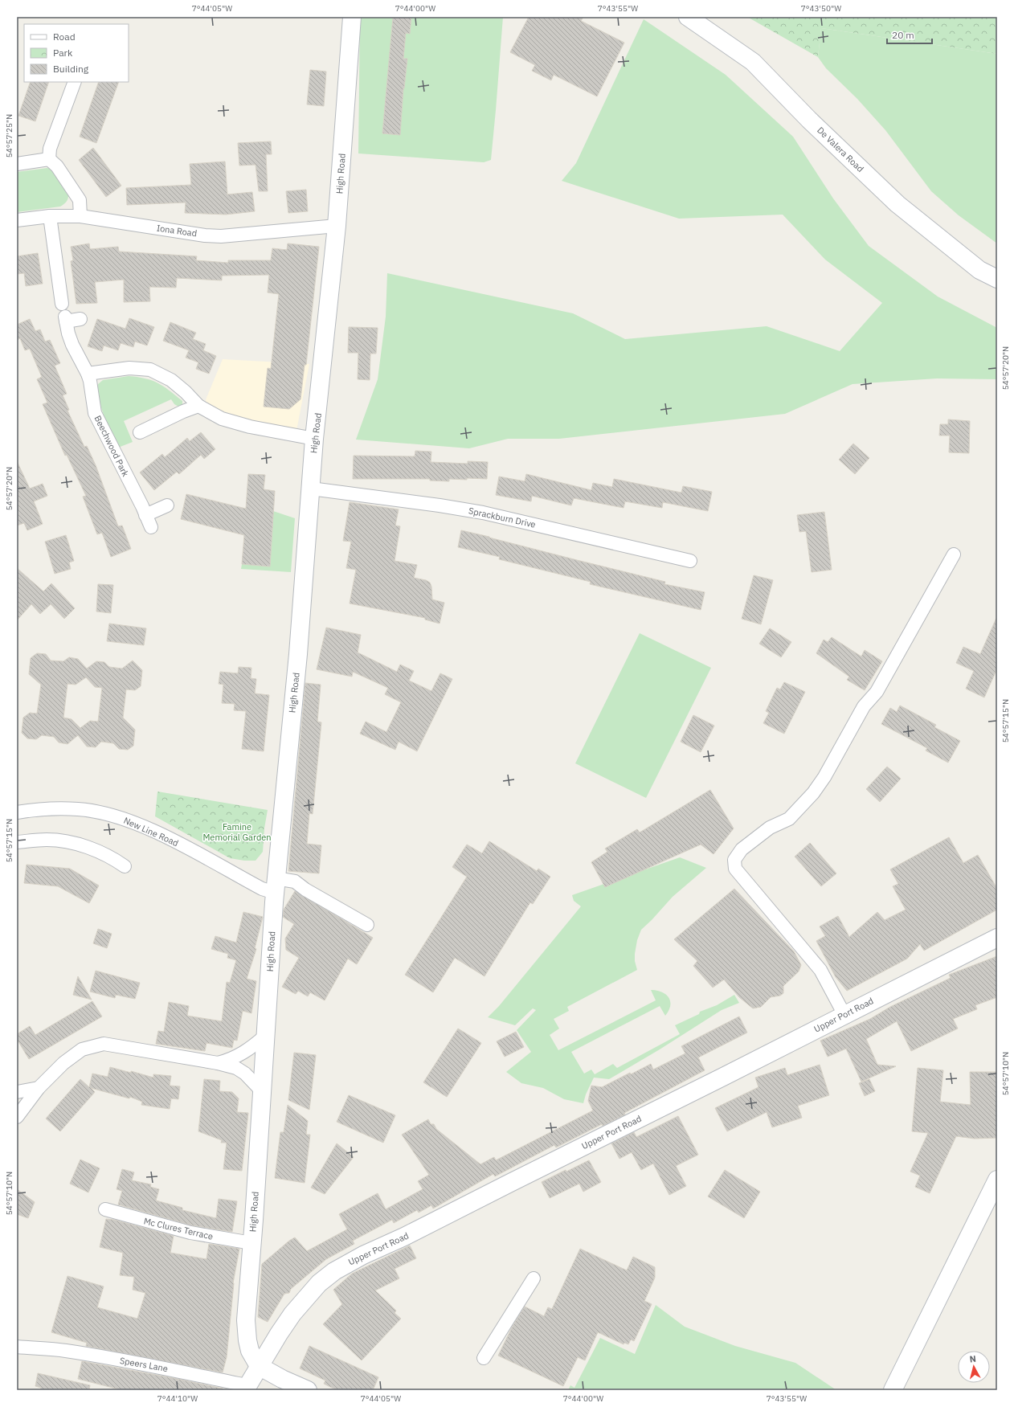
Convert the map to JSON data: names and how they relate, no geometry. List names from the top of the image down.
{
  "streets": {
    "street": [
      "De Valera Road",
      "High Road",
      "Iona Road",
      "Beechwood Park",
      "Sprackburn Drive",
      "New Line Road",
      "Upper Port Road",
      "Mc Clures Terrace",
      "Speers Lane"
    ]
  },
  "crossings": [
    ["High Road", "Iona Road"],
    ["High Road", "Sprackburn Drive"],
    ["High Road", "New Line Road"],
    ["High Road", "Upper Port Road"],
    ["High Road", "Mc Clures Terrace"],
    ["Upper Port Road", "Speers Lane"]
  ],
  "parks": ["Famine Memorial Garden"],
  "legend": ["Road", "Park", "Building"],
  "scale_bar": "20 m",
  "north": "top",
  "coordinates": [
    "7°44'05\"W",
    "7°44'00\"W",
    "7°43'55\"W",
    "7°43'50\"W",
    "54°57'25\"N",
    "54°57'20\"N",
    "54°57'15\"N",
    "54°57'10\"N",
    "7°44'10\"W"
  ]
}
